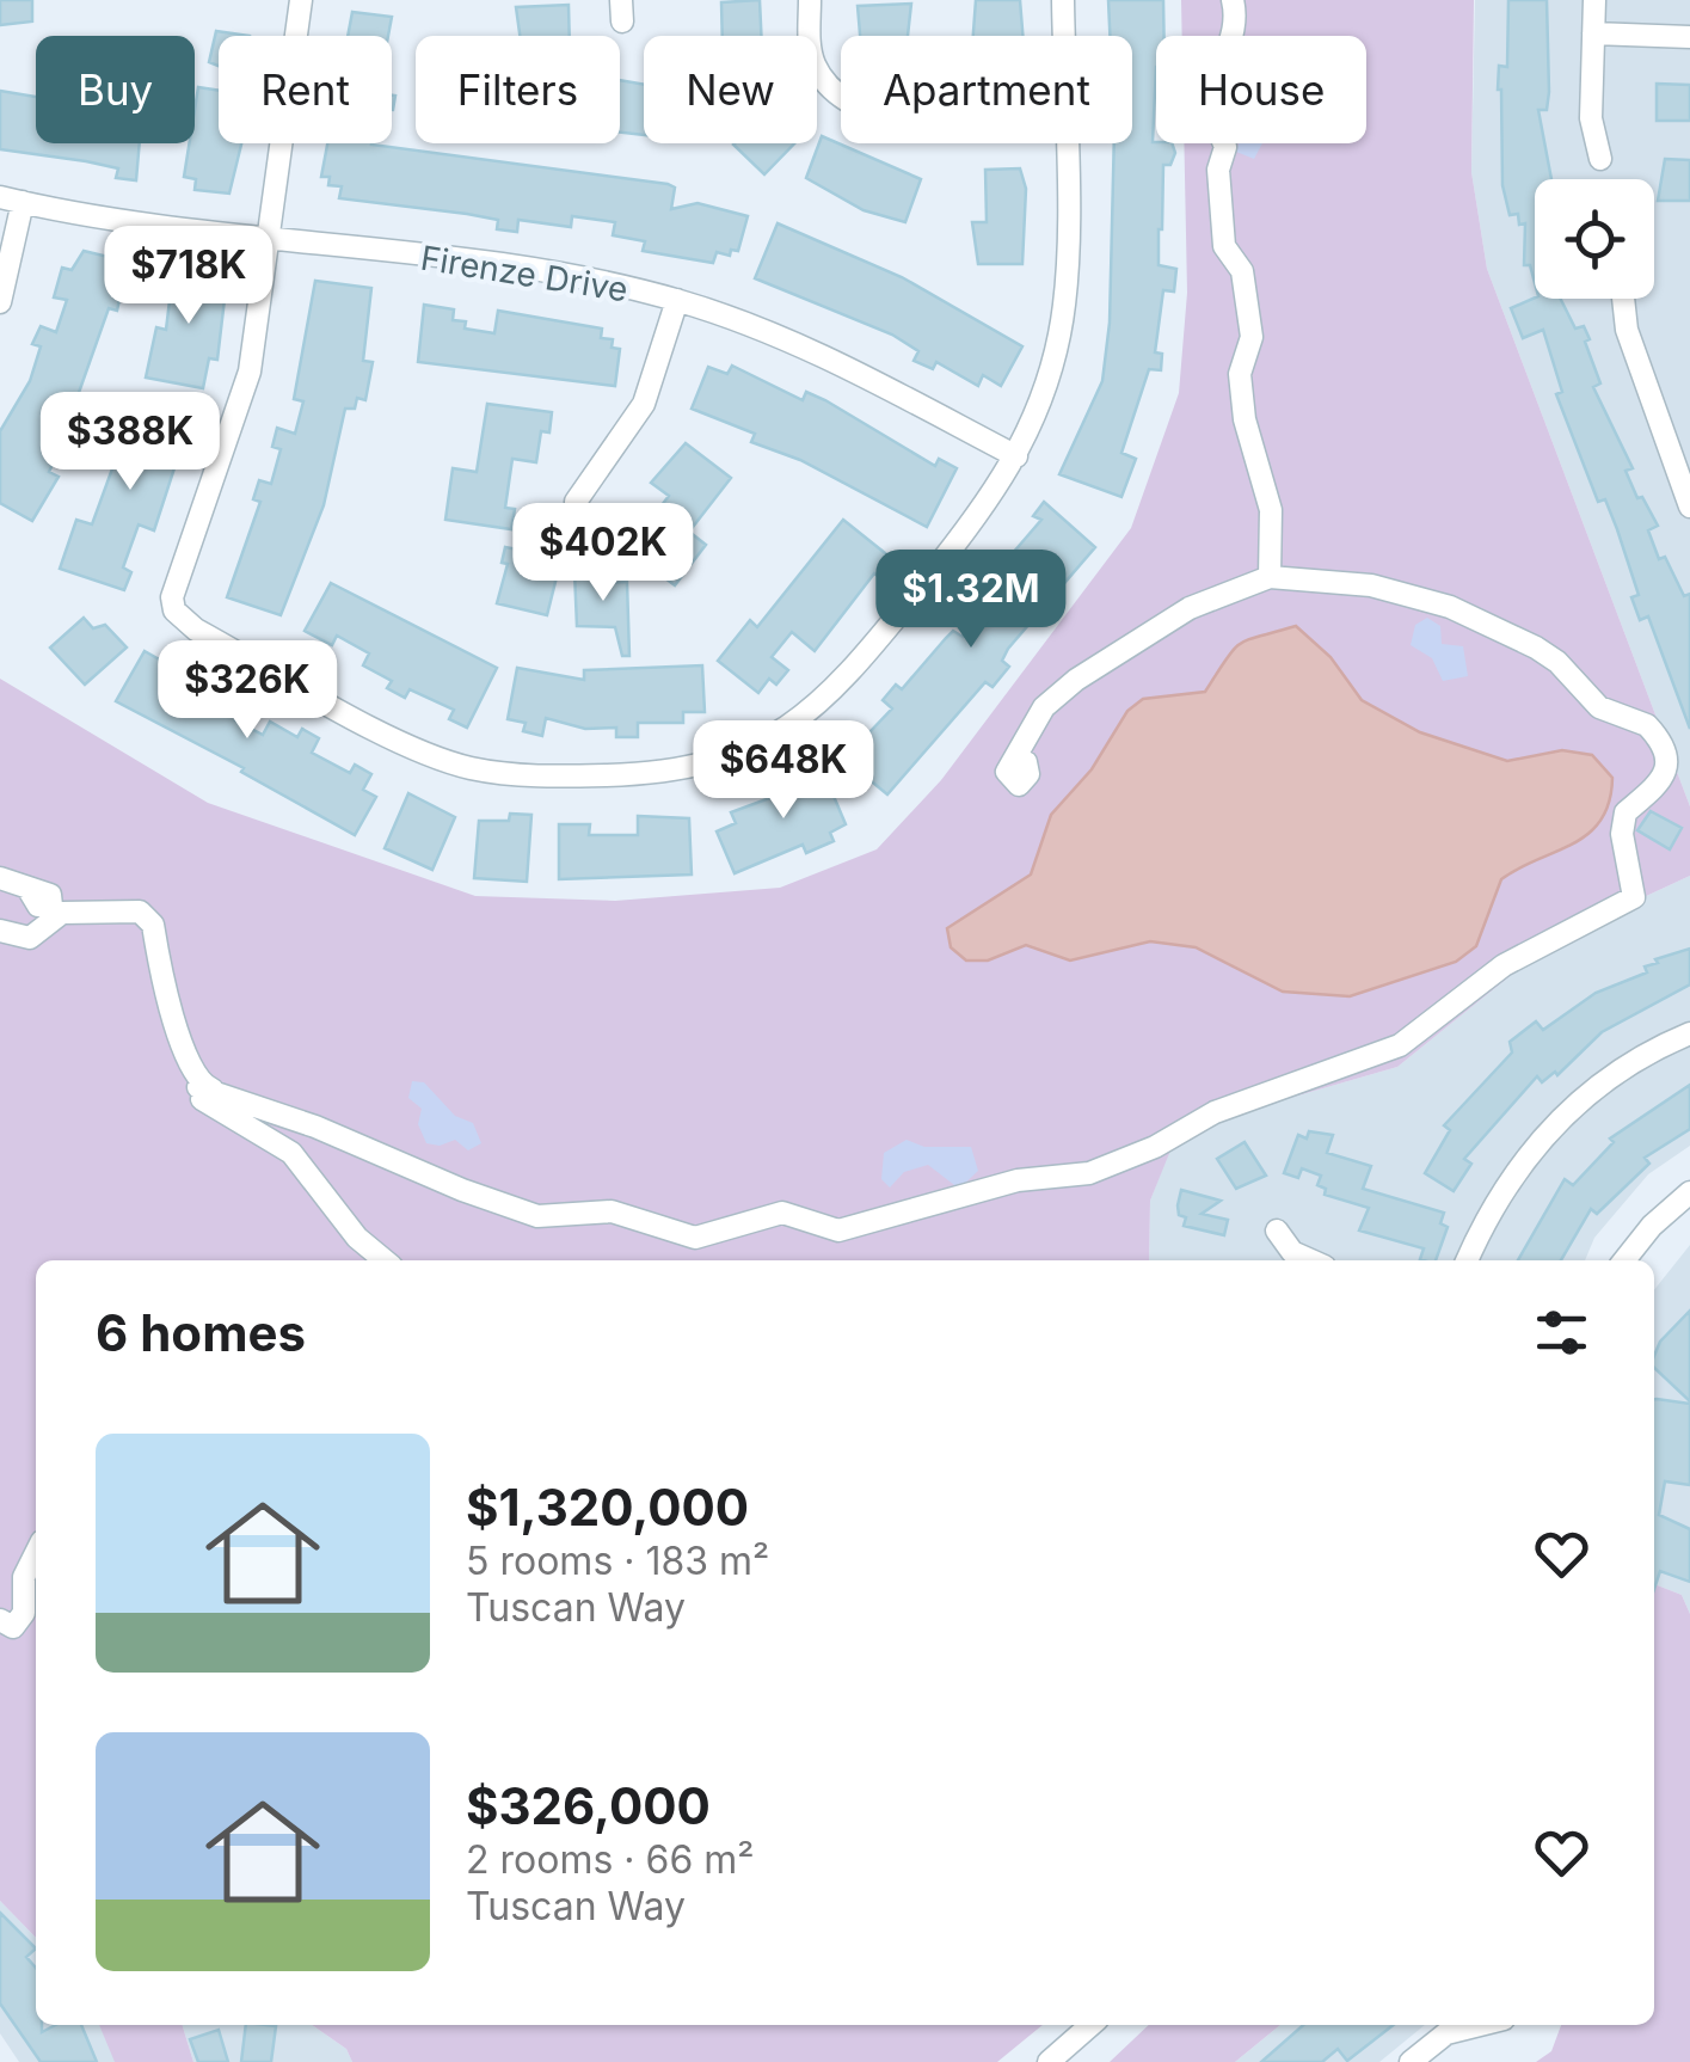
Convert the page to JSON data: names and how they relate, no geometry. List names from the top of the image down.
{
  "streets": {
    "street": ["Firenze Drive"]
  },
  "page": {
    "chip": [
      "Buy",
      "Rent",
      "Filters",
      "New",
      "Apartment",
      "House"
    ],
    "price": [
      "$718K",
      "$388K",
      "$402K",
      "$1.32M",
      "$326K",
      "$648K"
    ],
    "heading": "6 homes",
    "list": [
      {
        "name": "$1,320,000",
        "note": "5 rooms · 183 m² · Tuscan Way"
      },
      {
        "name": "$326,000",
        "note": "2 rooms · 66 m² · Tuscan Way"
      }
    ]
  }
}
